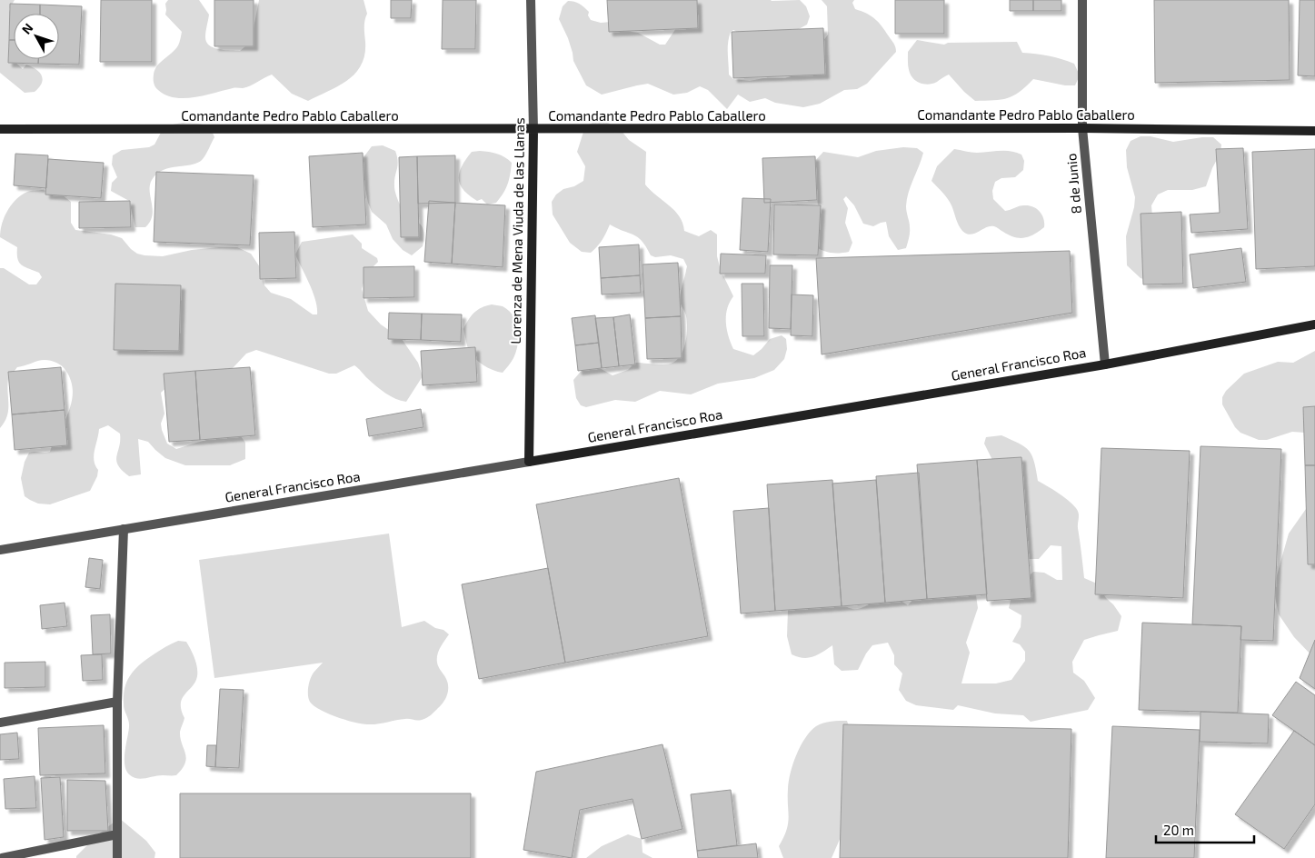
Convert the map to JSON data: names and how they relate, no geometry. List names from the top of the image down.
{
  "streets": {
    "street": [
      "Comandante Pedro Pablo Caballero",
      "8 de Junio",
      "Lorenza de Mena Viuda de las Llanas",
      "General Francisco Roa"
    ]
  },
  "crossings": [
    ["Comandante Pedro Pablo Caballero", "8 de Junio"],
    ["Comandante Pedro Pablo Caballero", "Lorenza de Mena Viuda de las Llanas"],
    ["8 de Junio", "General Francisco Roa"],
    ["Lorenza de Mena Viuda de las Llanas", "General Francisco Roa"]
  ],
  "scale_bar": "20 m",
  "north": "top left"
}
